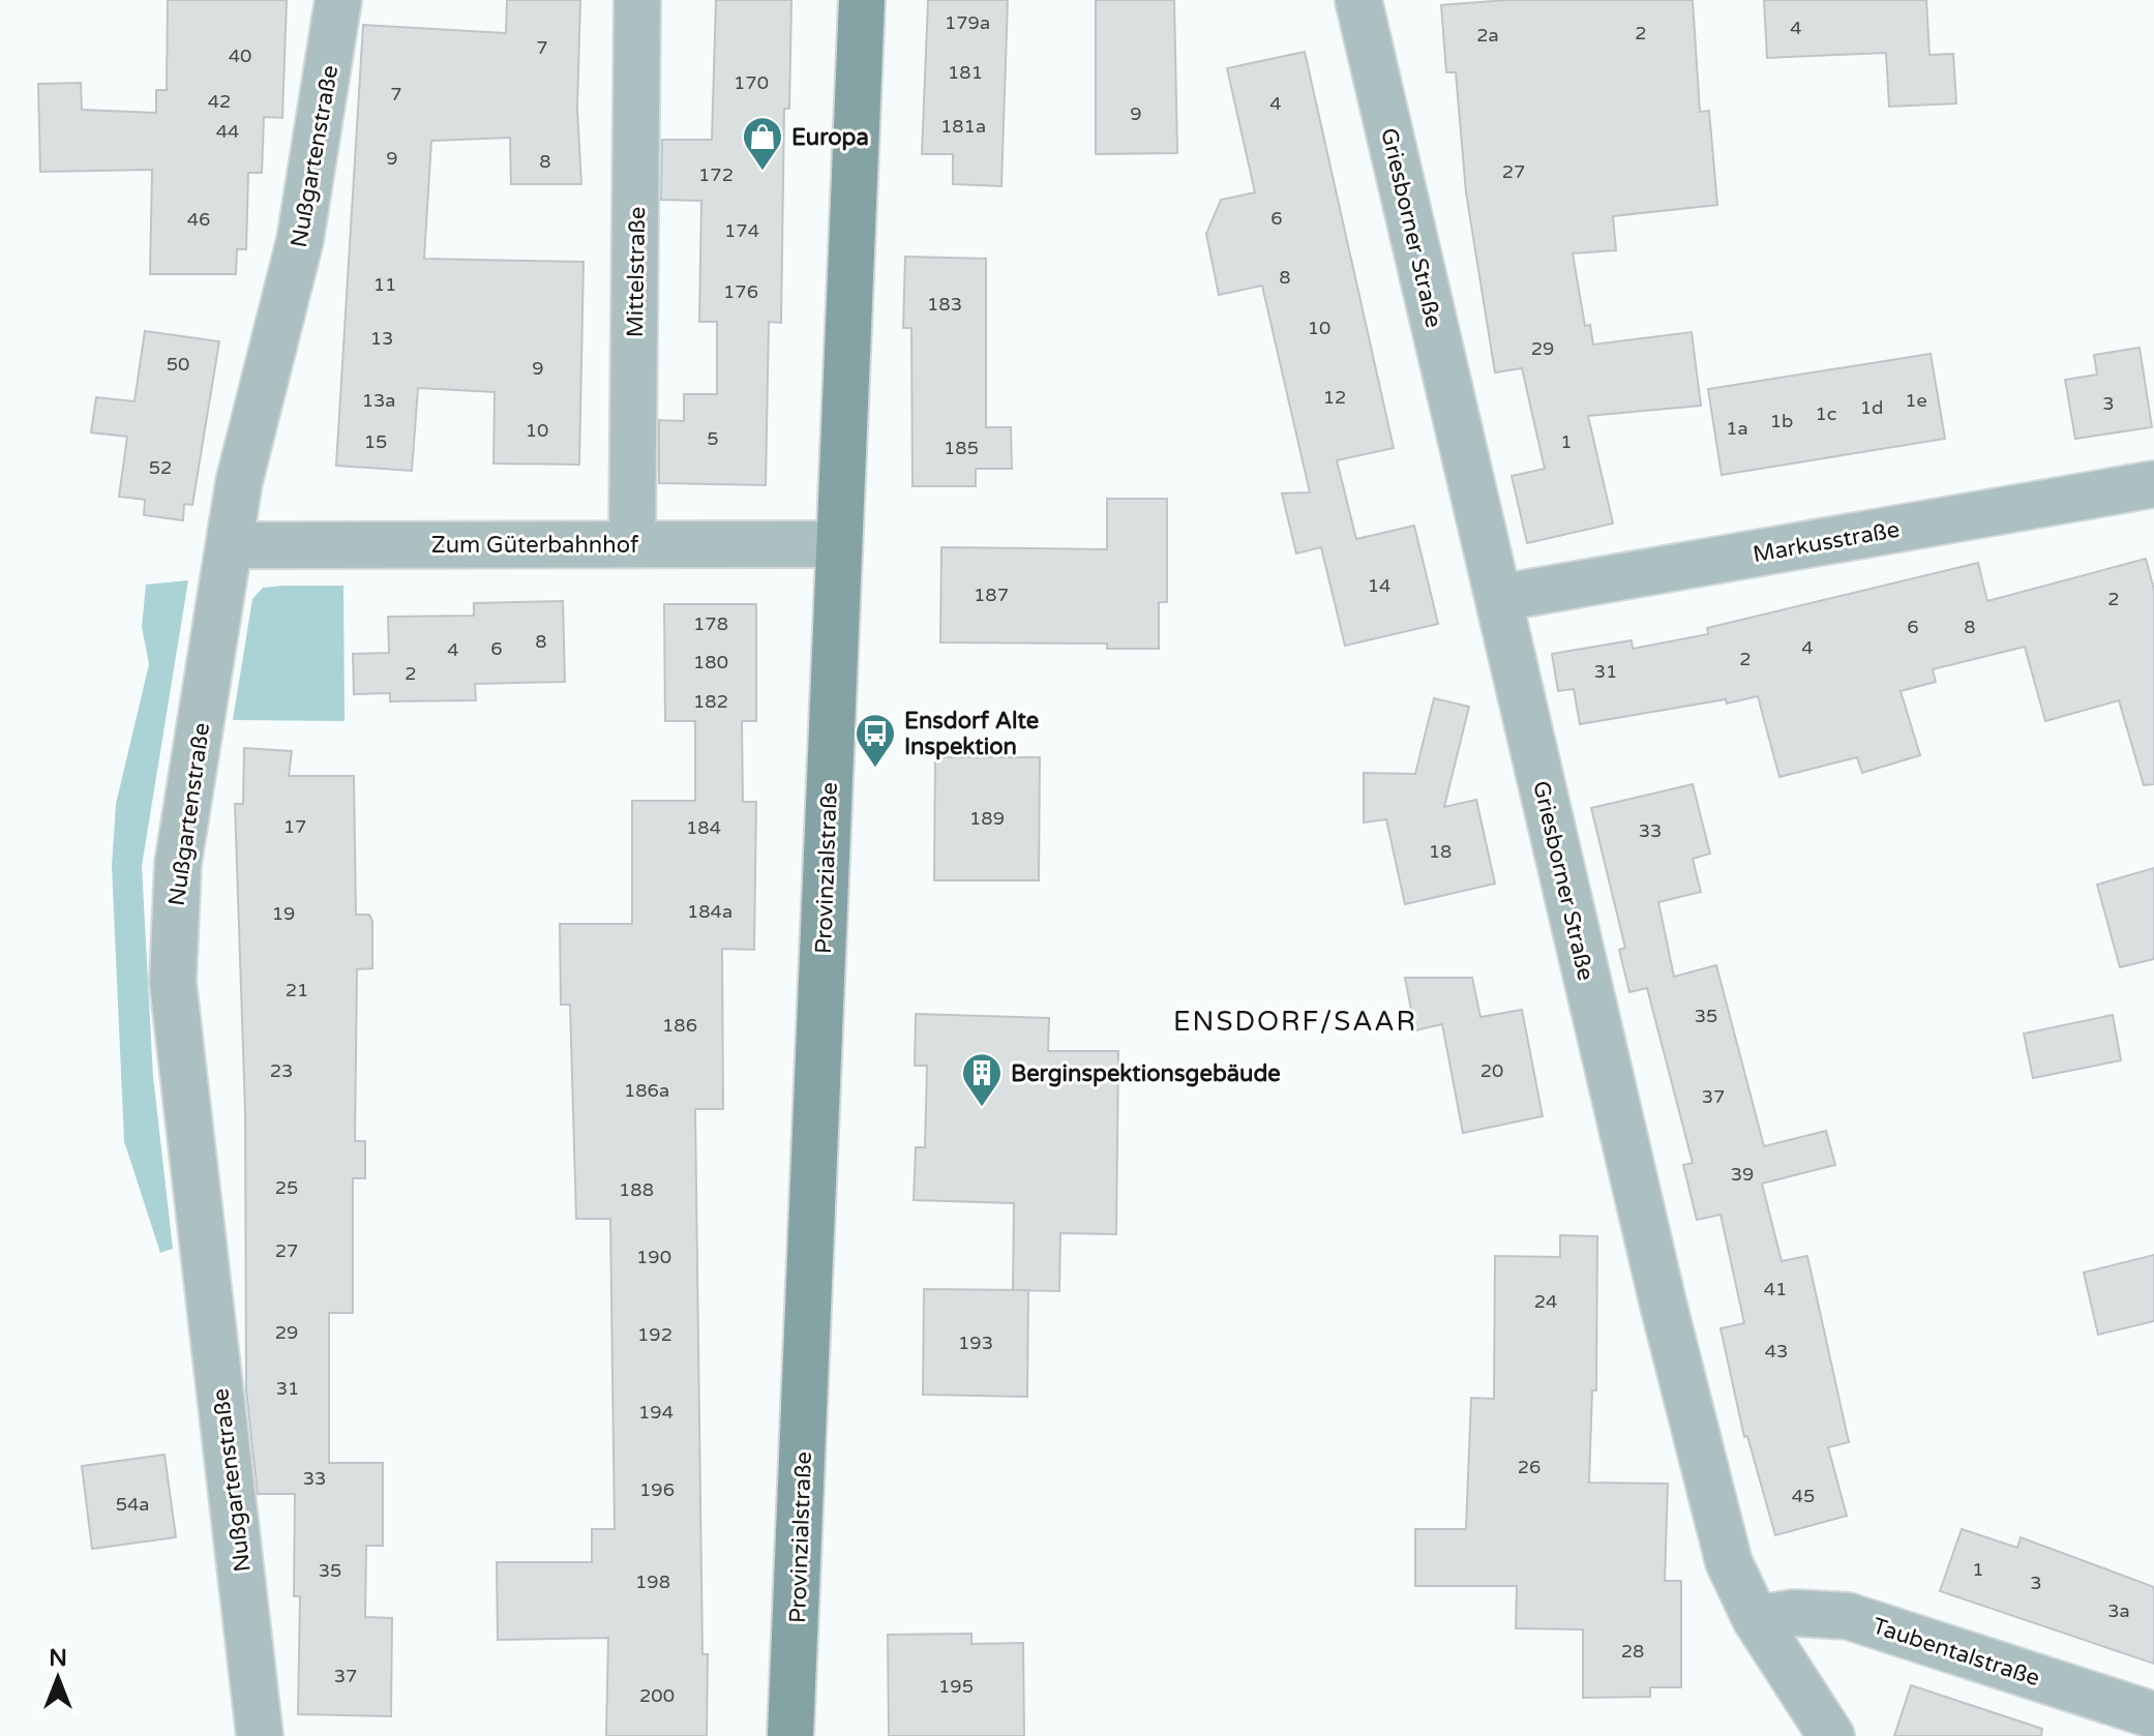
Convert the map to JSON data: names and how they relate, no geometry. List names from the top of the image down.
{
  "streets": {
    "main road": ["Provinzialstraße"],
    "street": [
      "Nußgartenstraße",
      "Griesborner Straße",
      "Mittelstraße",
      "Markusstraße",
      "Zum Güterbahnhof",
      "Taubentalstraße"
    ]
  },
  "crossings": [
    ["Nußgartenstraße", "Zum Güterbahnhof"],
    ["Griesborner Straße", "Markusstraße"],
    ["Griesborner Straße", "Taubentalstraße"],
    ["Mittelstraße", "Zum Güterbahnhof"],
    ["Zum Güterbahnhof", "Provinzialstraße"]
  ],
  "districts": ["ENSDORF/SAAR"],
  "places": {
    "shop": ["Europa"],
    "bus stop": ["Ensdorf Alte Inspektion"],
    "building": ["Berginspektionsgebäude"]
  },
  "house_numbers": [
    "179a",
    "4",
    "2",
    "2a",
    "7",
    "40",
    "181",
    "170",
    "7",
    "42",
    "4",
    "9",
    "181a",
    "44",
    "9",
    "8",
    "27",
    "172",
    "6",
    "46",
    "174",
    "8",
    "11",
    "176",
    "183",
    "10",
    "13",
    "29",
    "50",
    "9",
    "12",
    "13a",
    "1e",
    "3",
    "1d",
    "1c",
    "1b",
    "1a",
    "10",
    "5",
    "15",
    "1",
    "185",
    "52",
    "14",
    "187",
    "2",
    "178",
    "6",
    "8",
    "8",
    "4",
    "6",
    "4",
    "2",
    "180",
    "31",
    "2",
    "182",
    "189",
    "17",
    "184",
    "33",
    "18",
    "184a",
    "19",
    "21",
    "35",
    "186",
    "23",
    "20",
    "186a",
    "37",
    "39",
    "25",
    "188",
    "27",
    "190",
    "41",
    "24",
    "29",
    "192",
    "193",
    "43",
    "31",
    "194",
    "26",
    "33",
    "196",
    "45",
    "54a",
    "1",
    "35",
    "198",
    "3",
    "3a",
    "28",
    "37",
    "195",
    "200"
  ],
  "north": "top"
}
